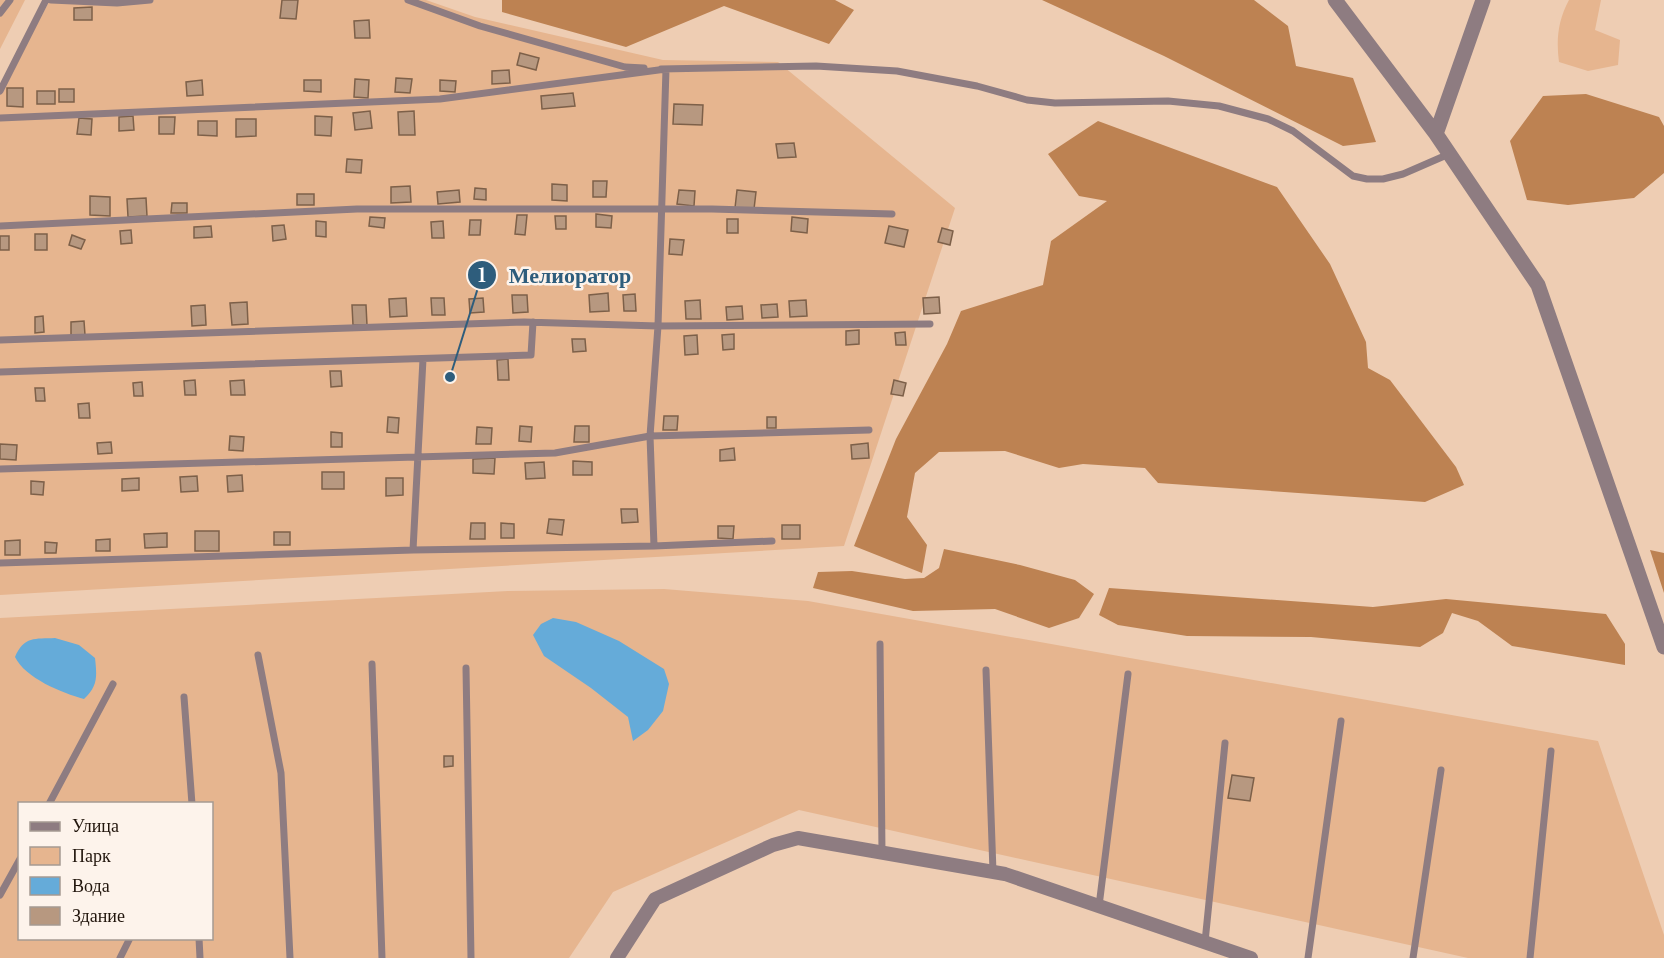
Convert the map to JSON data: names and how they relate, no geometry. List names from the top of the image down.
{
  "places": ["Мелиоратор"],
  "legend": [
    "Улица",
    "Парк",
    "Вода",
    "Здание"
  ]
}
